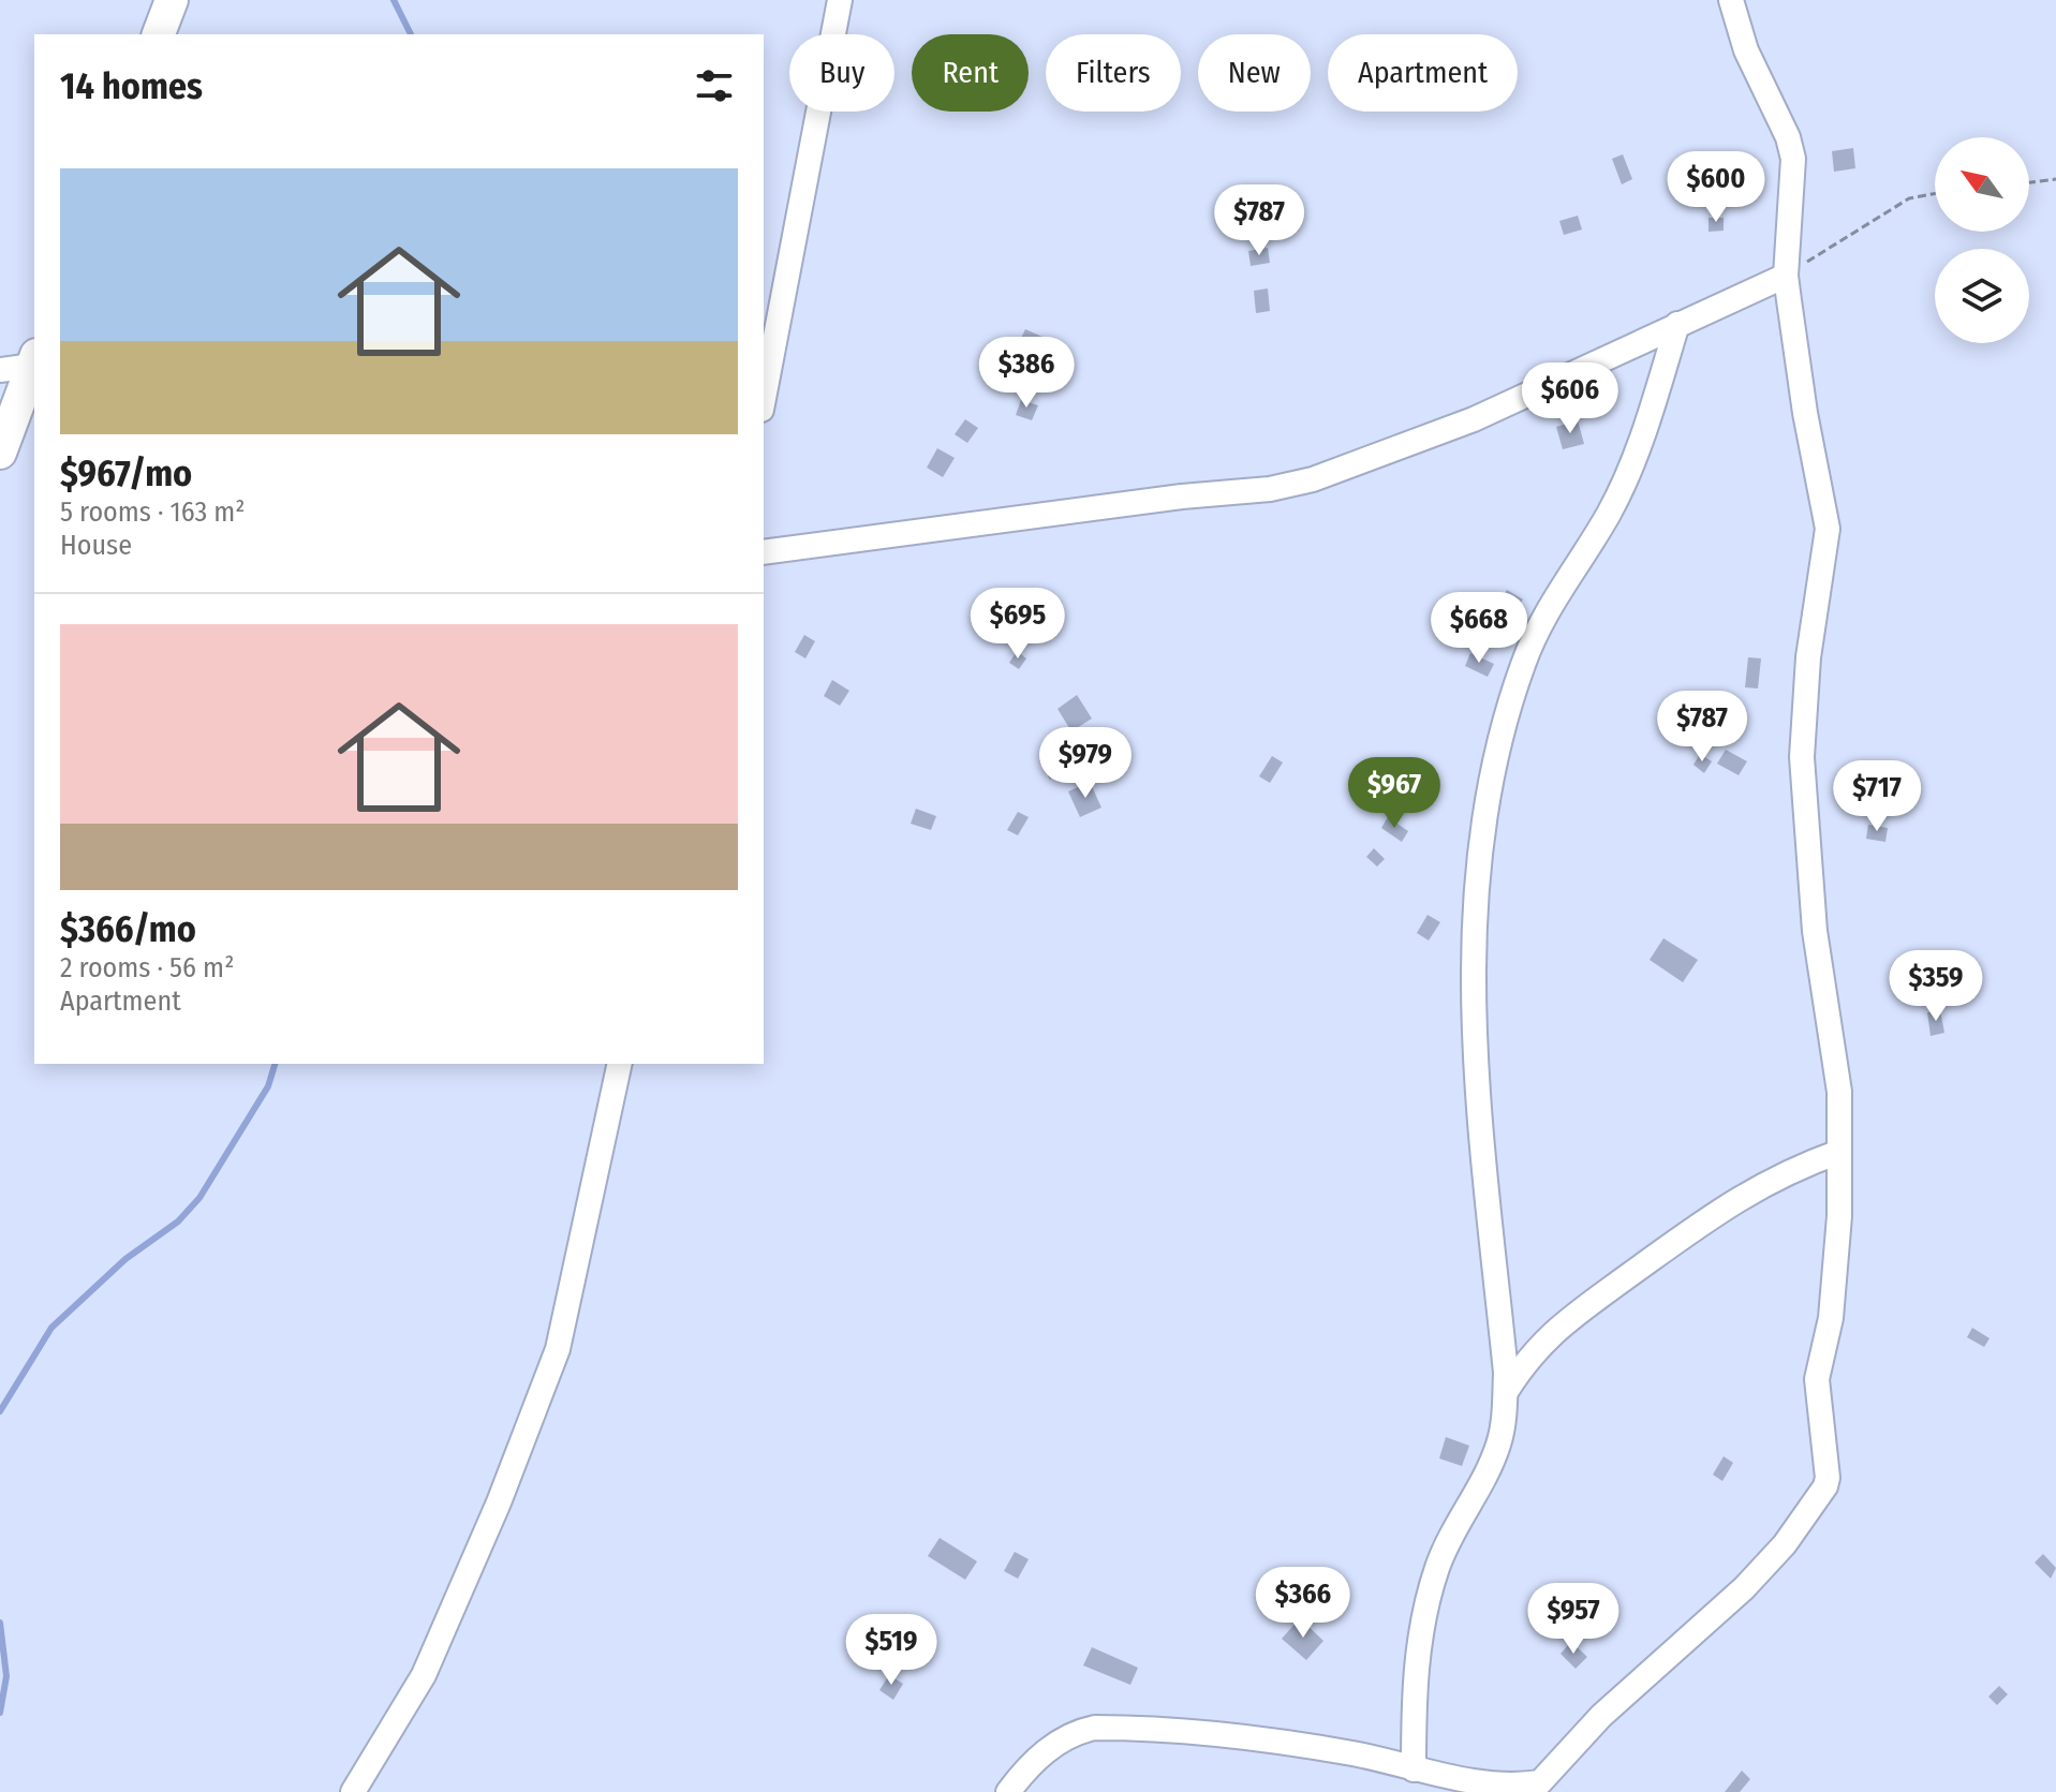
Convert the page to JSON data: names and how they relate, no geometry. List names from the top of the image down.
{
  "north": "top left",
  "page": {
    "chip": [
      "Buy",
      "Rent",
      "Filters",
      "New",
      "Apartment"
    ],
    "heading": "14 homes",
    "list": [
      {
        "name": "$967/mo",
        "note": "5 rooms · 163 m² · House"
      },
      {
        "name": "$366/mo",
        "note": "2 rooms · 56 m² · Apartment"
      }
    ],
    "price": [
      "$600",
      "$787",
      "$386",
      "$606",
      "$695",
      "$668",
      "$787",
      "$979",
      "$967",
      "$717",
      "$359",
      "$366",
      "$957",
      "$519"
    ]
  }
}
